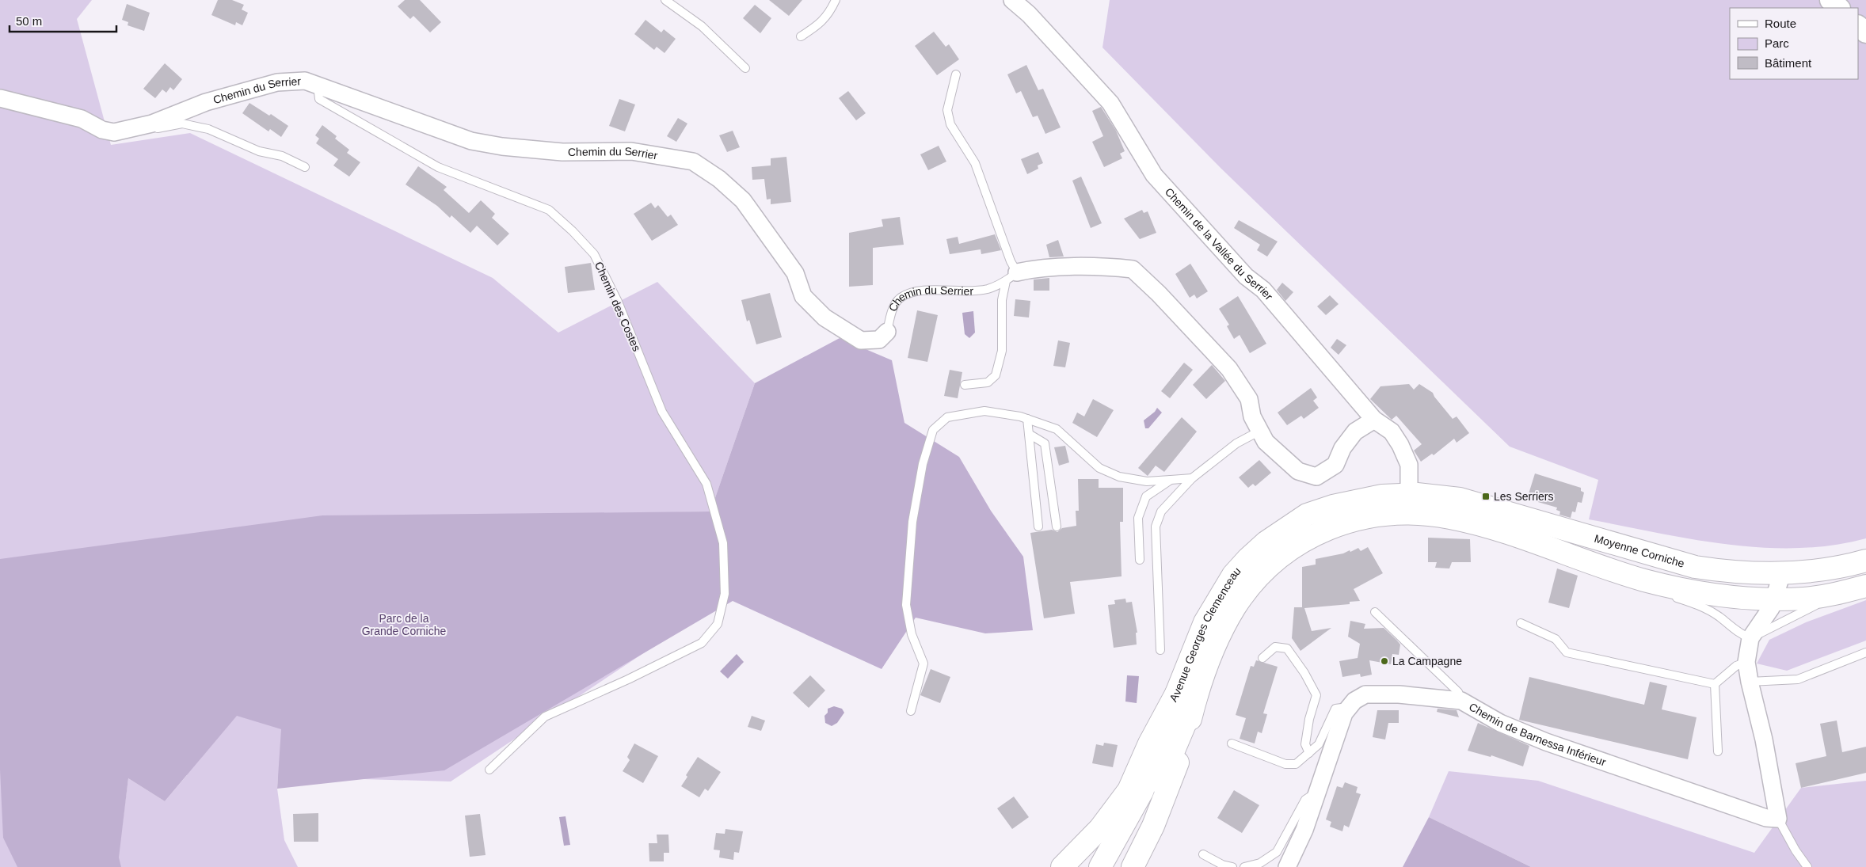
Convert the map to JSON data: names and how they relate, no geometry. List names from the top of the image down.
{
  "streets": {
    "main road": ["Moyenne Corniche", "Avenue Georges Clemenceau"],
    "street": ["Chemin du Serrier", "Chemin de la Vallée du Serrier", "Chemin de Barnessa Inférieur"],
    "lane": ["Chemin des Costes"]
  },
  "crossings": [
    ["Chemin du Serrier", "Chemin des Costes"],
    ["Chemin de la Vallée du Serrier", "Moyenne Corniche"],
    ["Chemin de la Vallée du Serrier", "Avenue Georges Clemenceau"],
    ["Moyenne Corniche", "Avenue Georges Clemenceau"]
  ],
  "parks": ["Parc de la Grande Corniche"],
  "places": {
    "transit": ["Les Serriers"],
    "other": ["La Campagne"]
  },
  "legend": ["Route", "Parc", "Bâtiment"],
  "scale_bar": "50 m"
}
